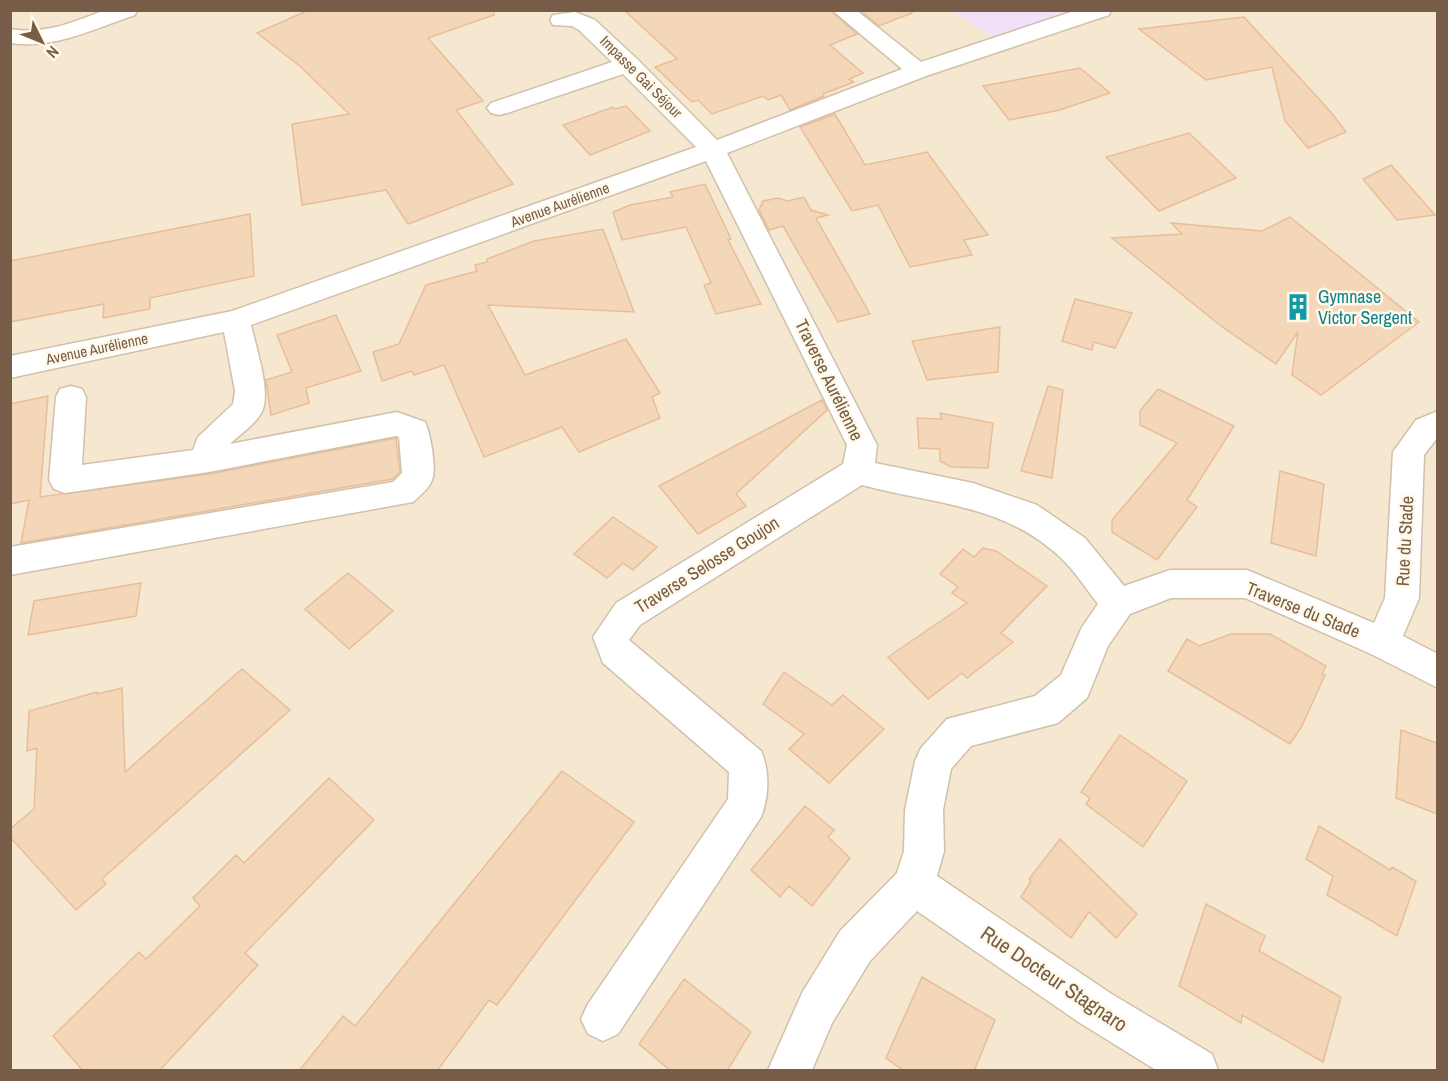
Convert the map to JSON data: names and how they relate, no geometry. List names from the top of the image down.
{
  "streets": {
    "street": [
      "Impasse Gai Séjour",
      "Avenue Aurélienne",
      "Traverse Aurélienne",
      "Rue du Stade",
      "Traverse Selosse Goujon",
      "Traverse du Stade",
      "Rue Docteur Stagnaro"
    ]
  },
  "crossings": [
    ["Impasse Gai Séjour", "Avenue Aurélienne"],
    ["Impasse Gai Séjour", "Traverse Aurélienne"],
    ["Avenue Aurélienne", "Traverse Aurélienne"],
    ["Traverse Aurélienne", "Traverse Selosse Goujon"],
    ["Rue du Stade", "Traverse du Stade"]
  ],
  "places": {
    "building": ["Gymnase Victor Sergent"]
  },
  "north": "bottom right"
}
